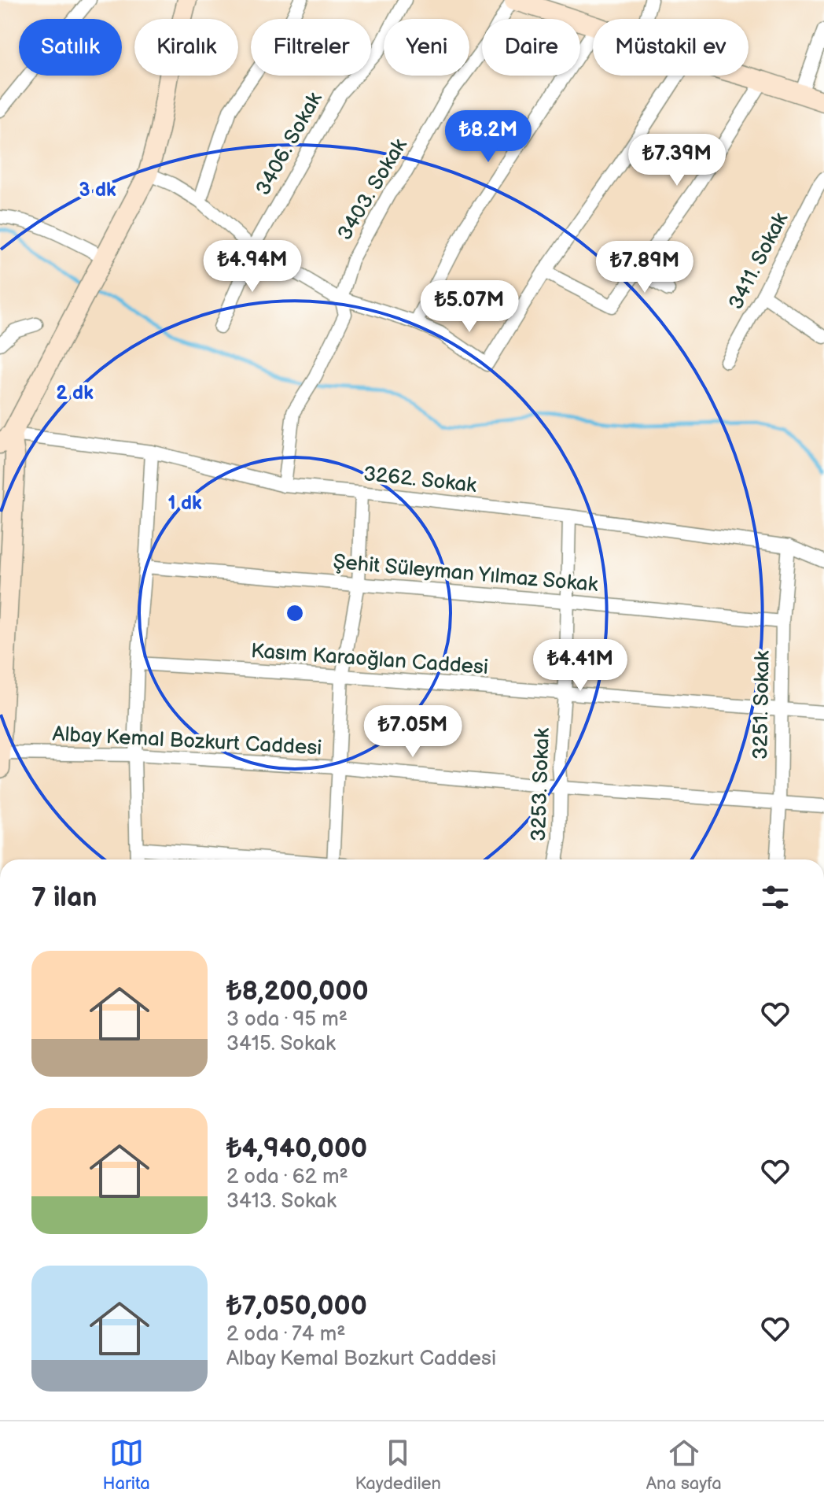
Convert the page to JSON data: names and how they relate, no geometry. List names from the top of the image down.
{
  "streets": {
    "street": [
      "3406. Sokak",
      "3403. Sokak",
      "3411. Sokak",
      "3262. Sokak",
      "Şehit Süleyman Yılmaz Sokak",
      "Kasım Karaoğlan Caddesi",
      "3251. Sokak",
      "Albay Kemal Bozkurt Caddesi",
      "3253. Sokak"
    ]
  },
  "crossings": [
    ["3403. Sokak", "3262. Sokak"],
    ["3262. Sokak", "3251. Sokak"],
    ["3262. Sokak", "3253. Sokak"],
    ["Şehit Süleyman Yılmaz Sokak", "3251. Sokak"],
    ["Şehit Süleyman Yılmaz Sokak", "3253. Sokak"],
    ["Kasım Karaoğlan Caddesi", "3251. Sokak"],
    ["Kasım Karaoğlan Caddesi", "3253. Sokak"],
    ["3251. Sokak", "Albay Kemal Bozkurt Caddesi"],
    ["Albay Kemal Bozkurt Caddesi", "3253. Sokak"]
  ],
  "page": {
    "chip": [
      "Satılık",
      "Kiralık",
      "Filtreler",
      "Yeni",
      "Daire",
      "Müstakil ev"
    ],
    "price": [
      "₺8.2M",
      "₺7.39M",
      "₺4.94M",
      "₺7.89M",
      "₺5.07M",
      "₺4.41M",
      "₺7.05M"
    ],
    "heading": "7 ilan",
    "list": [
      {
        "name": "₺8,200,000",
        "note": "3 oda · 95 m² · 3415. Sokak"
      },
      {
        "name": "₺4,940,000",
        "note": "2 oda · 62 m² · 3413. Sokak"
      },
      {
        "name": "₺7,050,000",
        "note": "2 oda · 74 m² · Albay Kemal Bozkurt Caddesi"
      }
    ],
    "tabs": ["Harita", "Kaydedilen", "Ana sayfa"]
  },
  "rings": ["3 dk", "2 dk", "1 dk"]
}
